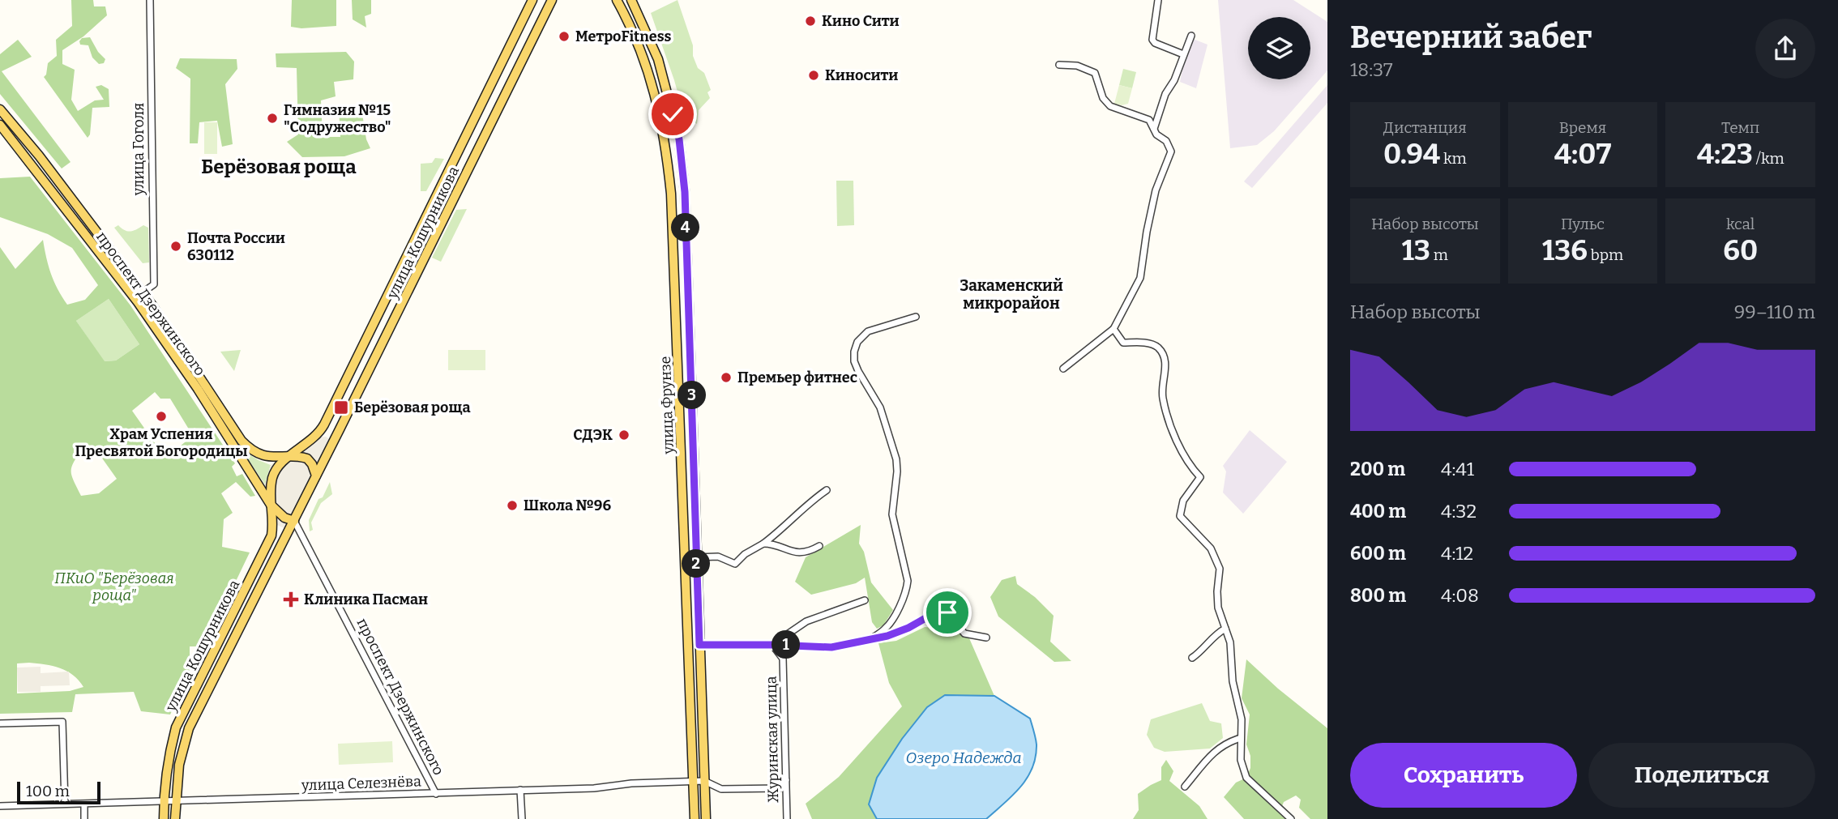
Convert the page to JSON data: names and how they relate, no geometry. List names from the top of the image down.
{
  "streets": {
    "main road": ["улица Кошурникова", "проспект Дзержинского", "улица Фрунзе"],
    "street": ["улица Гоголя", "Журинская улица", "улица Селезнёва"]
  },
  "crossings": [
    ["улица Гоголя", "проспект Дзержинского"],
    ["улица Кошурникова", "проспект Дзержинского"],
    ["улица Кошурникова", "улица Селезнёва"],
    ["проспект Дзержинского", "улица Селезнёва"],
    ["улица Фрунзе", "улица Селезнёва"],
    ["Журинская улица", "улица Селезнёва"]
  ],
  "districts": ["Берёзовая роща", "Закаменский микрорайон"],
  "water": ["Озеро Надежда"],
  "parks": ["ПКиО \"Берёзовая роща\""],
  "places": {
    "other": [
      "Кино Сити",
      "МетроFitness",
      "Киносити",
      "Гимназия №15 \"Содружество\"",
      "Почта России 630112",
      "Премьер фитнес",
      "Храм Успения Пресвятой Богородицы",
      "СДЭК",
      "Школа №96"
    ],
    "transit": ["Берёзовая роща"],
    "health": ["Клиника Пасман"]
  },
  "scale_bar": "100 m",
  "page": {
    "heading": ["Вечерний забег", "18:37"],
    "stats": [
      ["Дистанция", "0.94 km"],
      ["Время", "4:07"],
      ["Темп", "4:23 /km"],
      ["Набор высоты", "13 m"],
      ["Пульс", "136 bpm"],
      ["kcal", "60"]
    ],
    "pins": [
      "4",
      "3",
      "2",
      "1"
    ],
    "chart": ["Набор высоты", "99–110 m"],
    "list": [
      {
        "name": "200 m",
        "note": "4:41"
      },
      {
        "name": "400 m",
        "note": "4:32"
      },
      {
        "name": "600 m",
        "note": "4:12"
      },
      {
        "name": "800 m",
        "note": "4:08"
      }
    ],
    "buttons": ["Сохранить", "Поделиться"],
    "scale": "100 m"
  }
}
